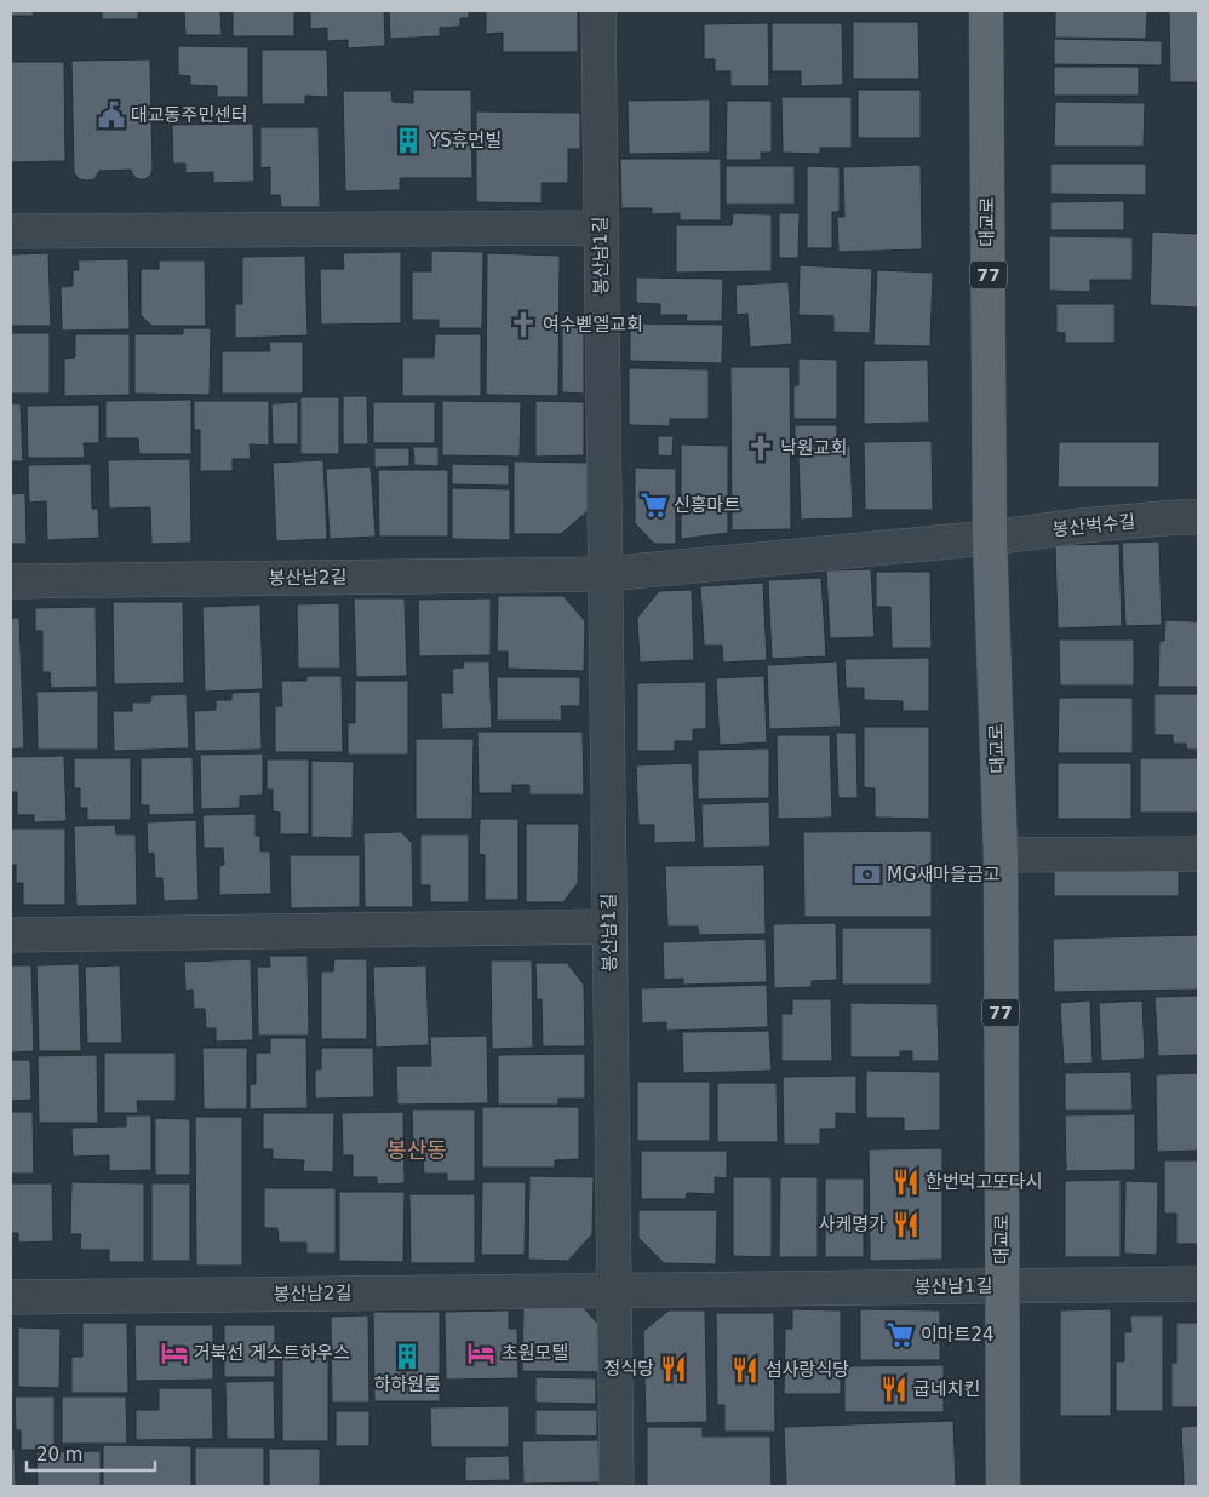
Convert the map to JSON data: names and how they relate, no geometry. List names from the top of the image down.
{
  "streets": {
    "main road": ["대교로", "77"],
    "street": ["봉산남1길", "봉산벅수길", "봉산남2길"]
  },
  "crossings": [
    ["대교로", "봉산남1길"],
    ["대교로", "봉산벅수길"],
    ["봉산남1길", "봉산남2길"]
  ],
  "districts": ["봉산동"],
  "places": {
    "public building": ["대교동주민센터"],
    "building": ["YS휴먼빌", "하하원룸"],
    "church": ["여수벧엘교회", "낙원교회"],
    "supermarket": ["신흥마트", "이마트24"],
    "bank": ["MG새마을금고"],
    "restaurant": [
      "한번먹고또다시",
      "사케명가",
      "정식당",
      "섬사랑식당",
      "굽네치킨"
    ],
    "hotel": ["거북선 게스트하우스", "초원모텔"]
  },
  "scale_bar": "20 m"
}
